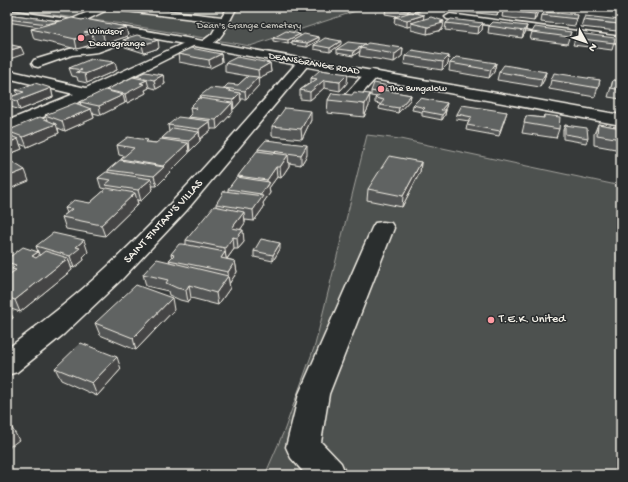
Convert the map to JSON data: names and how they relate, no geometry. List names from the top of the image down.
{
  "streets": {
    "street": ["DEANSGRANGE ROAD", "SAINT FINTAN'S VILLAS"]
  },
  "crossings": [
    ["DEANSGRANGE ROAD", "SAINT FINTAN'S VILLAS"]
  ],
  "parks": ["Dean's Grange Cemetery"],
  "places": ["Windsor Deansgrange", "The Bungalow", "T.E.K. United"],
  "north": "bottom right"
}
